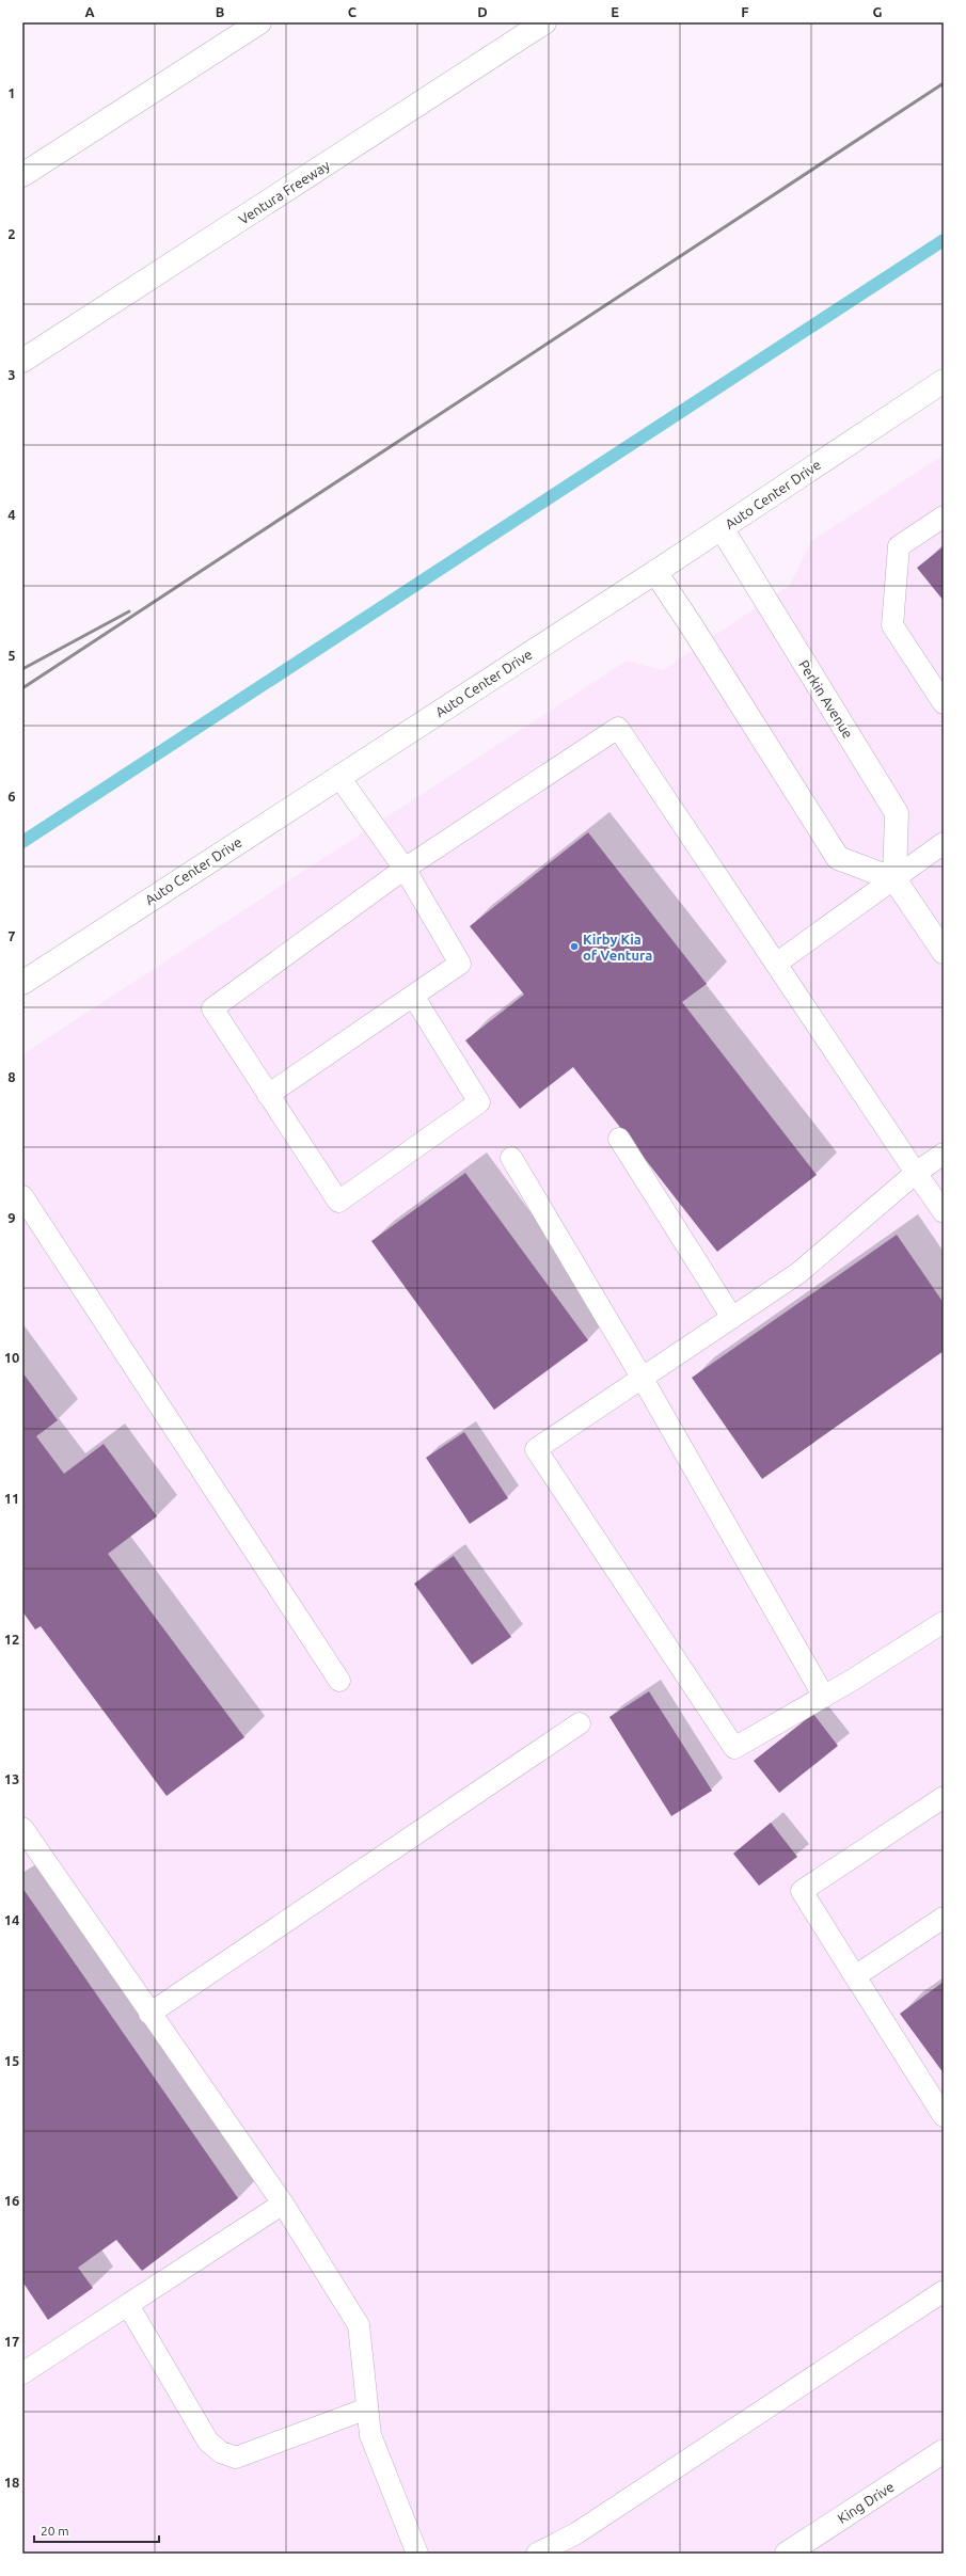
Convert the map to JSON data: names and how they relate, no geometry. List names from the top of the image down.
{
  "streets": {
    "main road": [
      "Ventura Freeway",
      "Auto Center Drive",
      "Perkin Avenue",
      "King Drive"
    ]
  },
  "crossings": [
    ["Auto Center Drive", "Perkin Avenue"]
  ],
  "places": ["Kirby Kia of Ventura"],
  "scale_bar": "20 m",
  "grid": {
    "columns": [
      "A",
      "B",
      "C",
      "D",
      "E",
      "F",
      "G"
    ],
    "rows": [
      "1",
      "2",
      "3",
      "4",
      "5",
      "6",
      "7",
      "8",
      "9",
      "10",
      "11",
      "12",
      "13",
      "14",
      "15",
      "16",
      "17",
      "18"
    ]
  }
}
